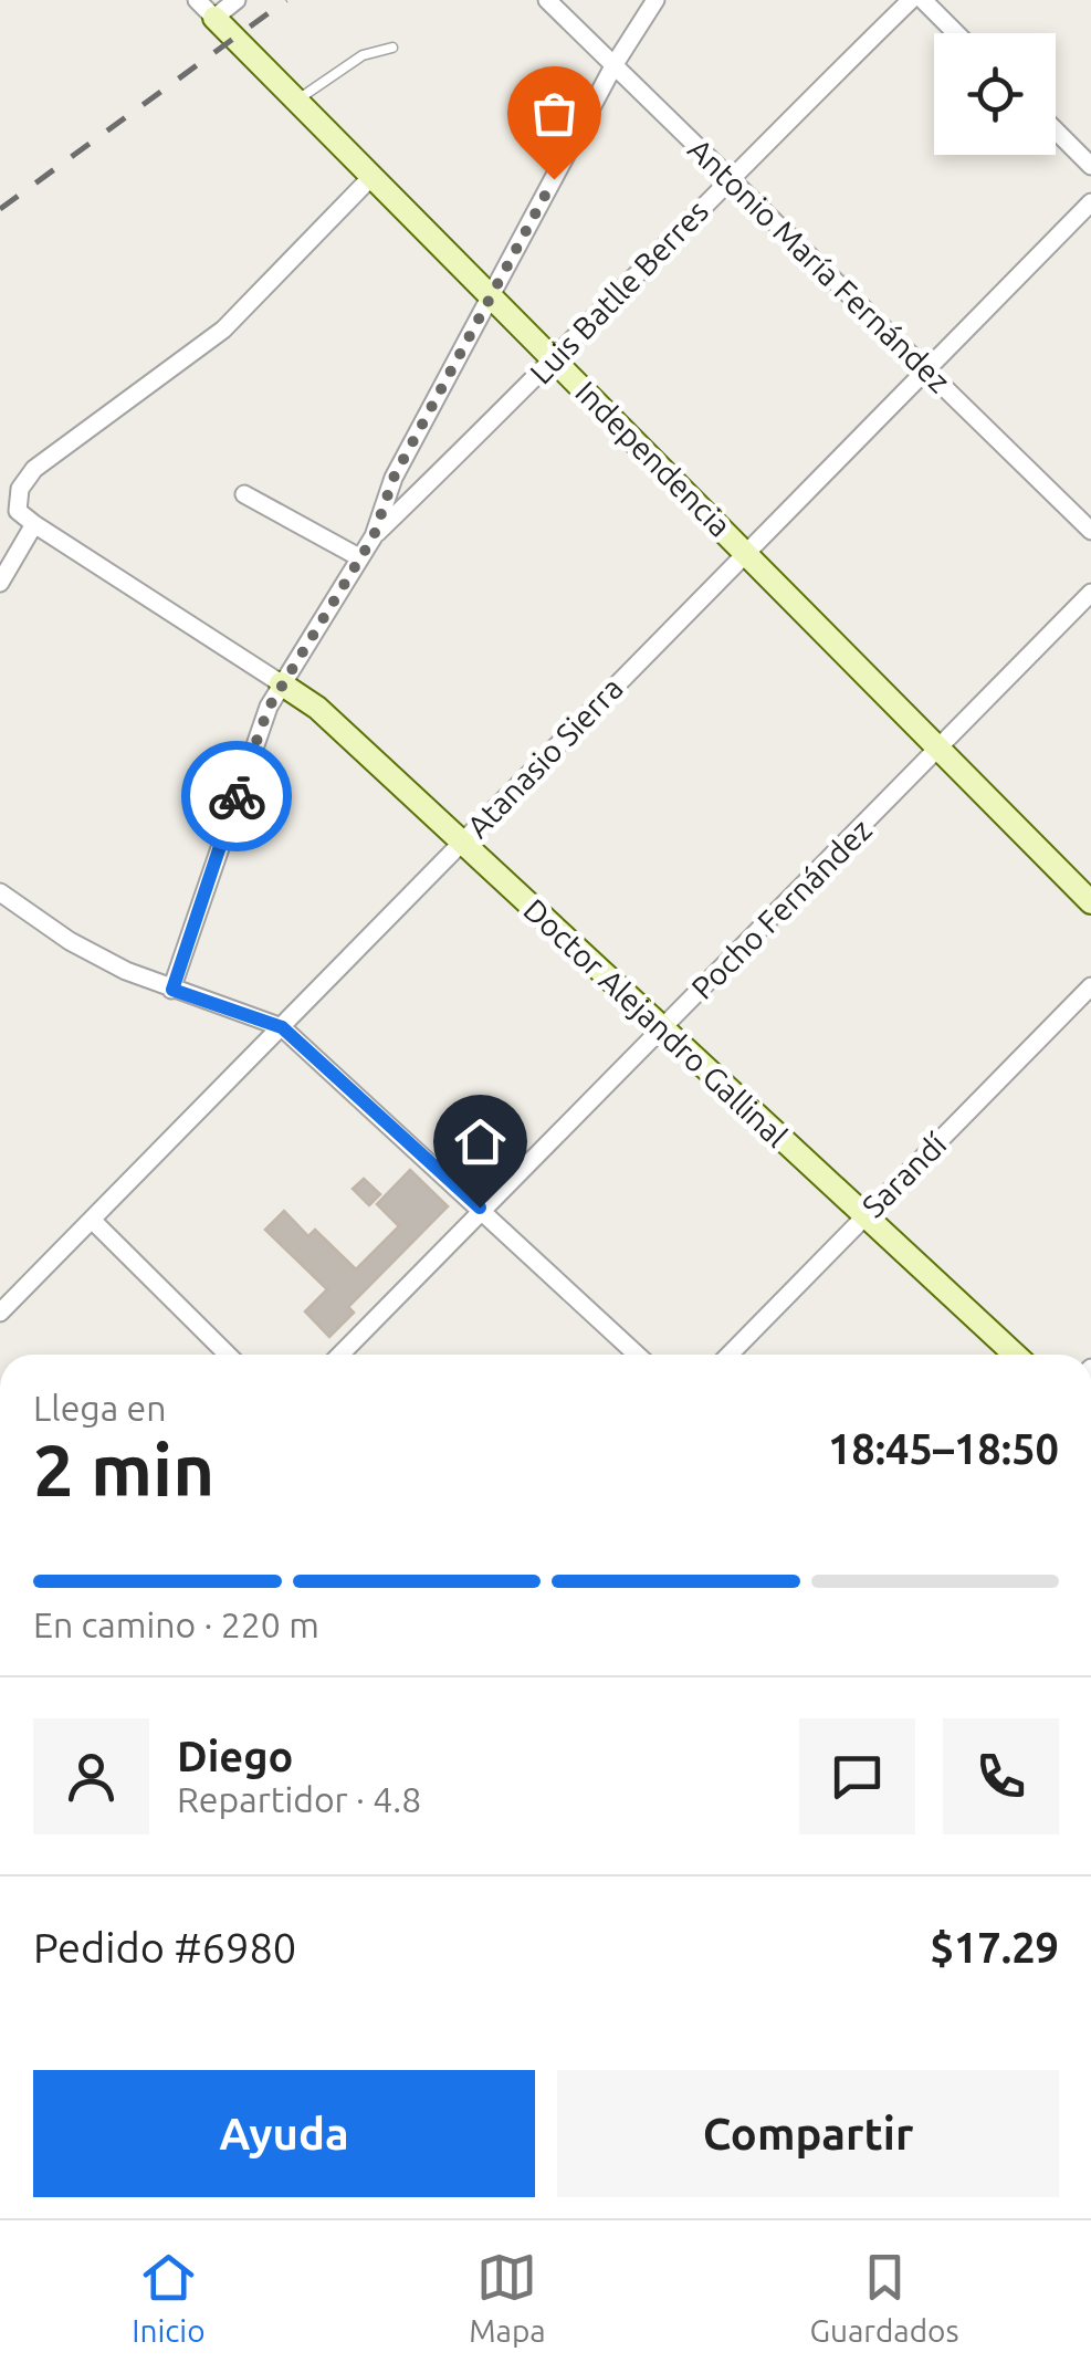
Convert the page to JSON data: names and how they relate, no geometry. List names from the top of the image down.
{
  "streets": {
    "street": [
      "Antonio María Fernández",
      "Luis Batlle Berres",
      "Independencia",
      "Atanasio Sierra",
      "Pocho Fernández",
      "Doctor Alejandro Gallinal",
      "Sarandí"
    ]
  },
  "crossings": [
    ["Antonio María Fernández", "Luis Batlle Berres"],
    ["Antonio María Fernández", "Atanasio Sierra"],
    ["Luis Batlle Berres", "Independencia"],
    ["Independencia", "Atanasio Sierra"],
    ["Independencia", "Pocho Fernández"],
    ["Atanasio Sierra", "Doctor Alejandro Gallinal"],
    ["Pocho Fernández", "Doctor Alejandro Gallinal"],
    ["Doctor Alejandro Gallinal", "Sarandí"]
  ],
  "page": {
    "heading": ["2 min", "Llega en", "18:45–18:50"],
    "panel": [
      "Diego",
      "Repartidor · 4.8",
      "Pedido #6980",
      "$17.29"
    ],
    "bar": "En camino · 220 m",
    "buttons": ["Ayuda", "Compartir"],
    "tabs": ["Inicio", "Mapa", "Guardados"]
  }
}
